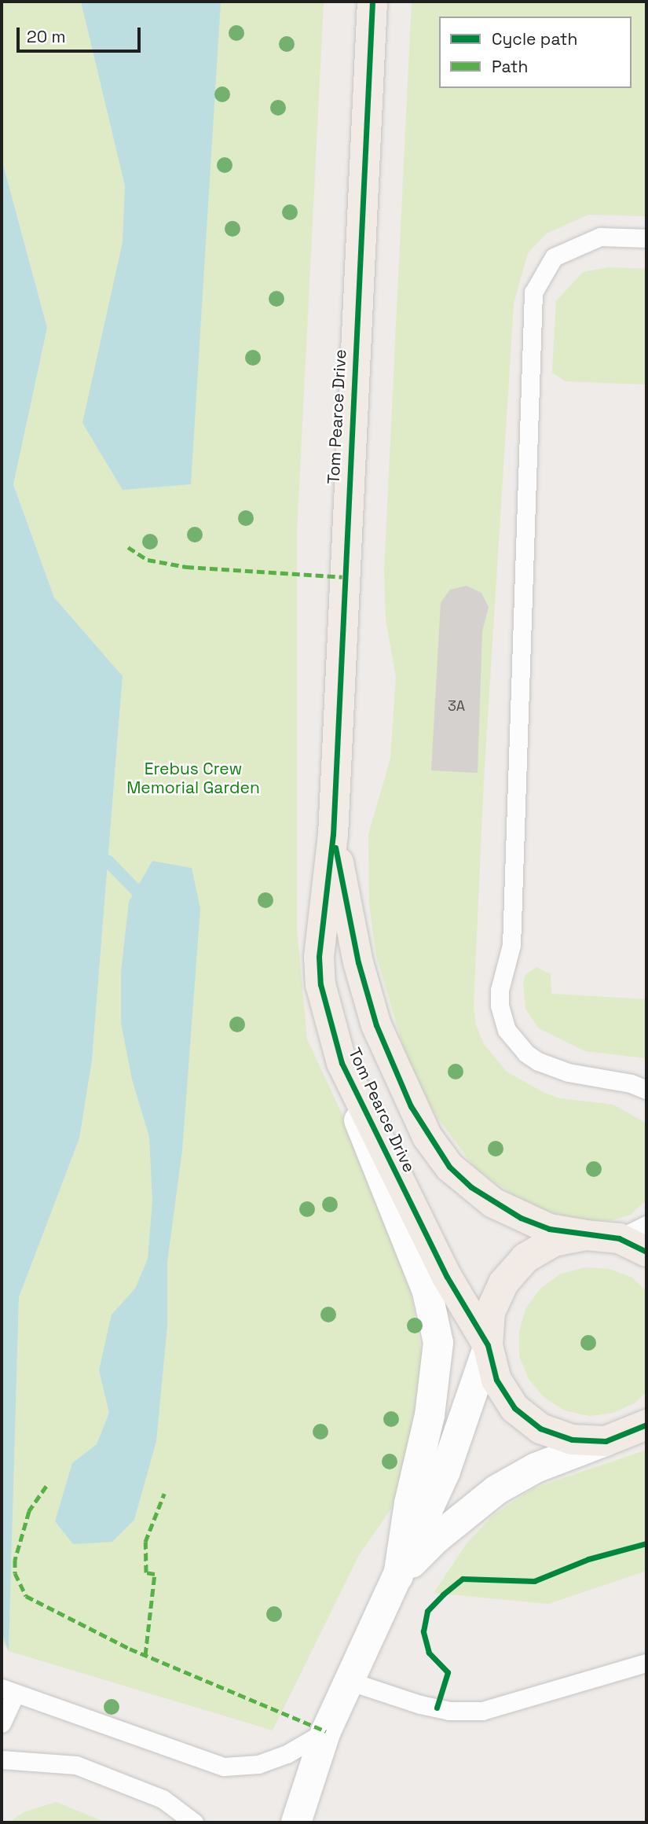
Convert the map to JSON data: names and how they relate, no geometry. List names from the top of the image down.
{
  "streets": {
    "main road": ["Tom Pearce Drive"]
  },
  "parks": ["Erebus Crew Memorial Garden"],
  "house_numbers": ["3A"],
  "legend": ["Cycle path", "Path"],
  "scale_bar": "20 m"
}
